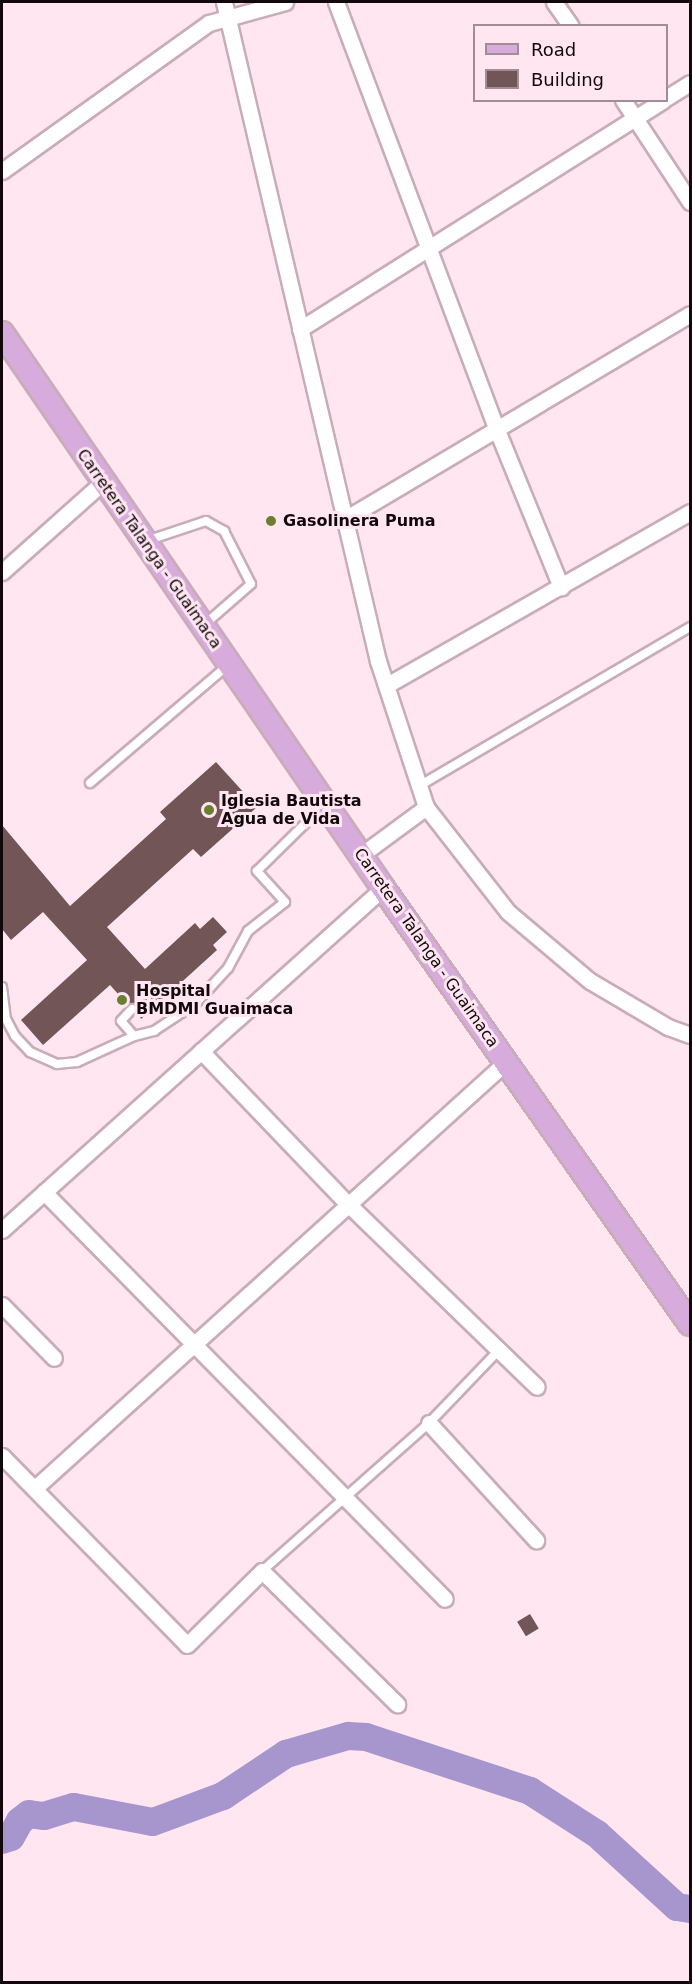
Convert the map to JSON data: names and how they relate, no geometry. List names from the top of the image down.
{
  "streets": {
    "main road": ["Carretera Talanga - Guaimaca"]
  },
  "places": ["Gasolinera Puma", "Iglesia Bautista Agua de Vida", "Hospital BMDMI Guaimaca"],
  "legend": ["Road", "Building"]
}
